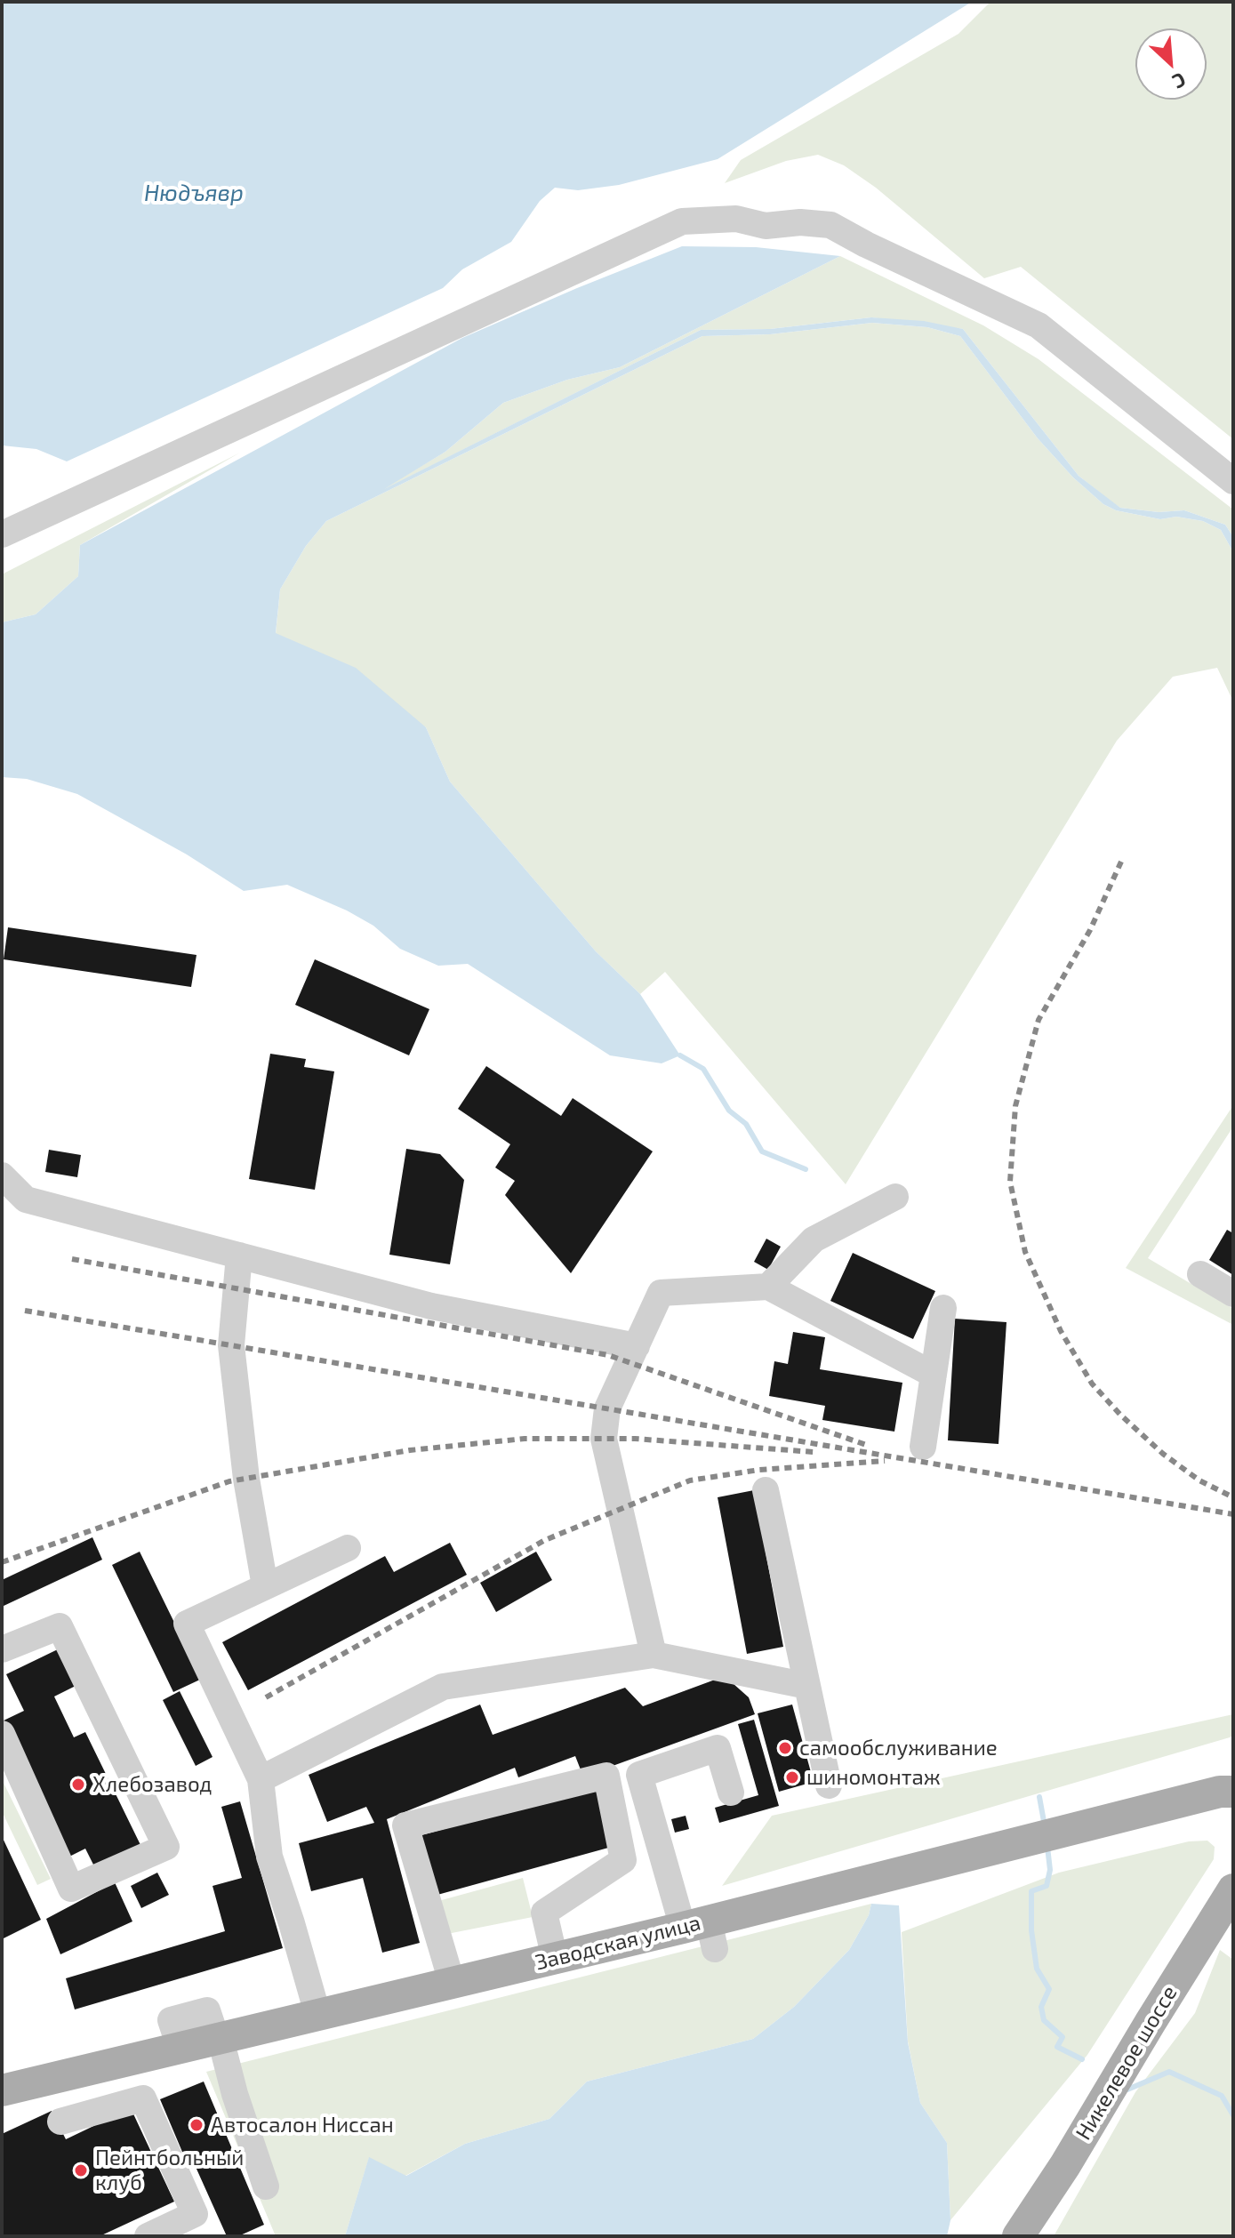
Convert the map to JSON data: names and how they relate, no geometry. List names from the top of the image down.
{
  "streets": {
    "main road": ["Заводская улица", "Никелевое шоссе"]
  },
  "water": ["Нюдъявр"],
  "places": [
    "самообслуживание",
    "шиномонтаж",
    "Хлебозавод",
    "Автосалон Ниссан",
    "Пейнтбольный клуб"
  ],
  "north": "bottom right"
}
